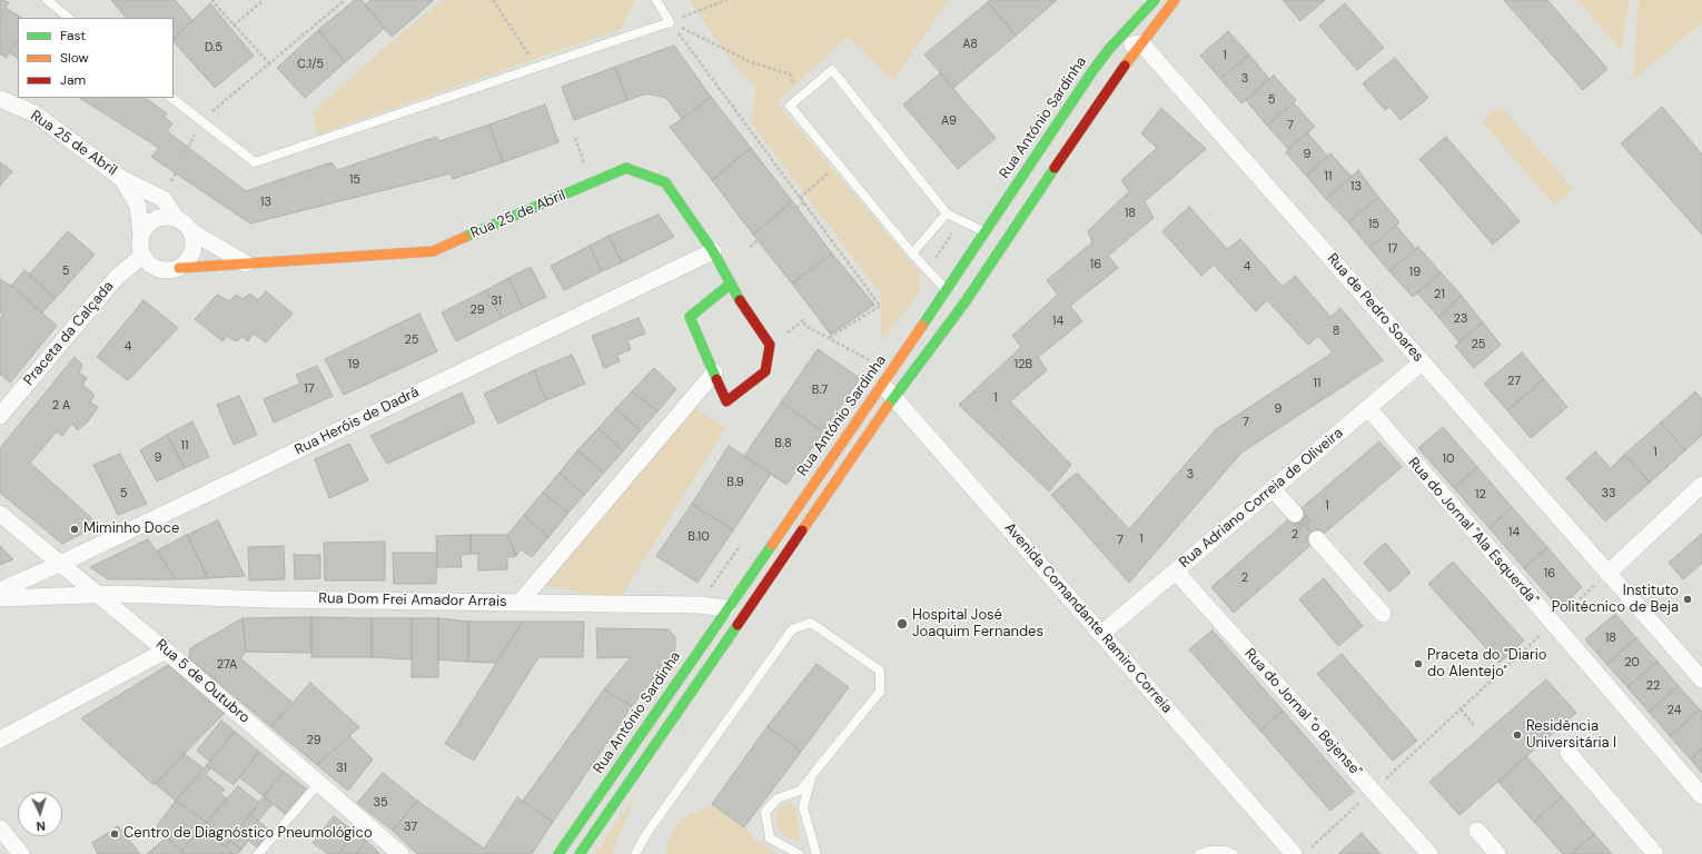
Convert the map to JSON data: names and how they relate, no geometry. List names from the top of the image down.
{
  "streets": {
    "main road": ["Rua António Sardinha", "Rua 25 de Abril"],
    "street": [
      "Rua de Pedro Soares",
      "Praceta da Calçada",
      "Rua Heróis de Dadrá",
      "Rua Adriano Correia de Oliveira",
      "Rua do Jornal \"Ala Esquerda\"",
      "Rua Dom Frei Amador Arrais",
      "Avenida Comandante Ramiro Correia",
      "Rua 5 de Outubro",
      "Rua do Jornal \"o Bejense\""
    ]
  },
  "crossings": [
    ["Rua António Sardinha", "Rua Dom Frei Amador Arrais"],
    ["Rua António Sardinha", "Avenida Comandante Ramiro Correia"],
    ["Rua 25 de Abril", "Praceta da Calçada"],
    ["Rua 25 de Abril", "Rua Heróis de Dadrá"],
    ["Rua de Pedro Soares", "Rua Adriano Correia de Oliveira"],
    ["Rua Heróis de Dadrá", "Rua 5 de Outubro"],
    ["Rua Adriano Correia de Oliveira", "Rua do Jornal \"Ala Esquerda\""],
    ["Rua Adriano Correia de Oliveira", "Avenida Comandante Ramiro Correia"],
    ["Rua Adriano Correia de Oliveira", "Rua do Jornal \"o Bejense\""],
    ["Rua Dom Frei Amador Arrais", "Rua 5 de Outubro"]
  ],
  "places": [
    "Miminho Doce",
    "Instituto Politécnico de Beja",
    "Hospital José Joaquim Fernandes",
    "Praceta do \"Diario do Alentejo\"",
    "Residência Universitária I",
    "Centro de Diagnóstico Pneumológico"
  ],
  "house_numbers": [
    "A8",
    "D.5",
    "1",
    "C.1/5",
    "3",
    "5",
    "A9",
    "7",
    "9",
    "11",
    "15",
    "13",
    "13",
    "18",
    "15",
    "17",
    "16",
    "4",
    "5",
    "19",
    "21",
    "31",
    "29",
    "23",
    "14",
    "8",
    "25",
    "25",
    "4",
    "19",
    "12B",
    "27",
    "11",
    "17",
    "B.7",
    "1",
    "2 A",
    "9",
    "7",
    "B.8",
    "11",
    "1",
    "9",
    "10",
    "3",
    "B.9",
    "5",
    "33",
    "12",
    "1",
    "14",
    "2",
    "B.10",
    "1",
    "7",
    "16",
    "2",
    "18",
    "20",
    "27A",
    "22",
    "24",
    "29",
    "31",
    "35",
    "37"
  ],
  "legend": ["Fast", "Slow", "Jam"],
  "north": "bottom"
}
